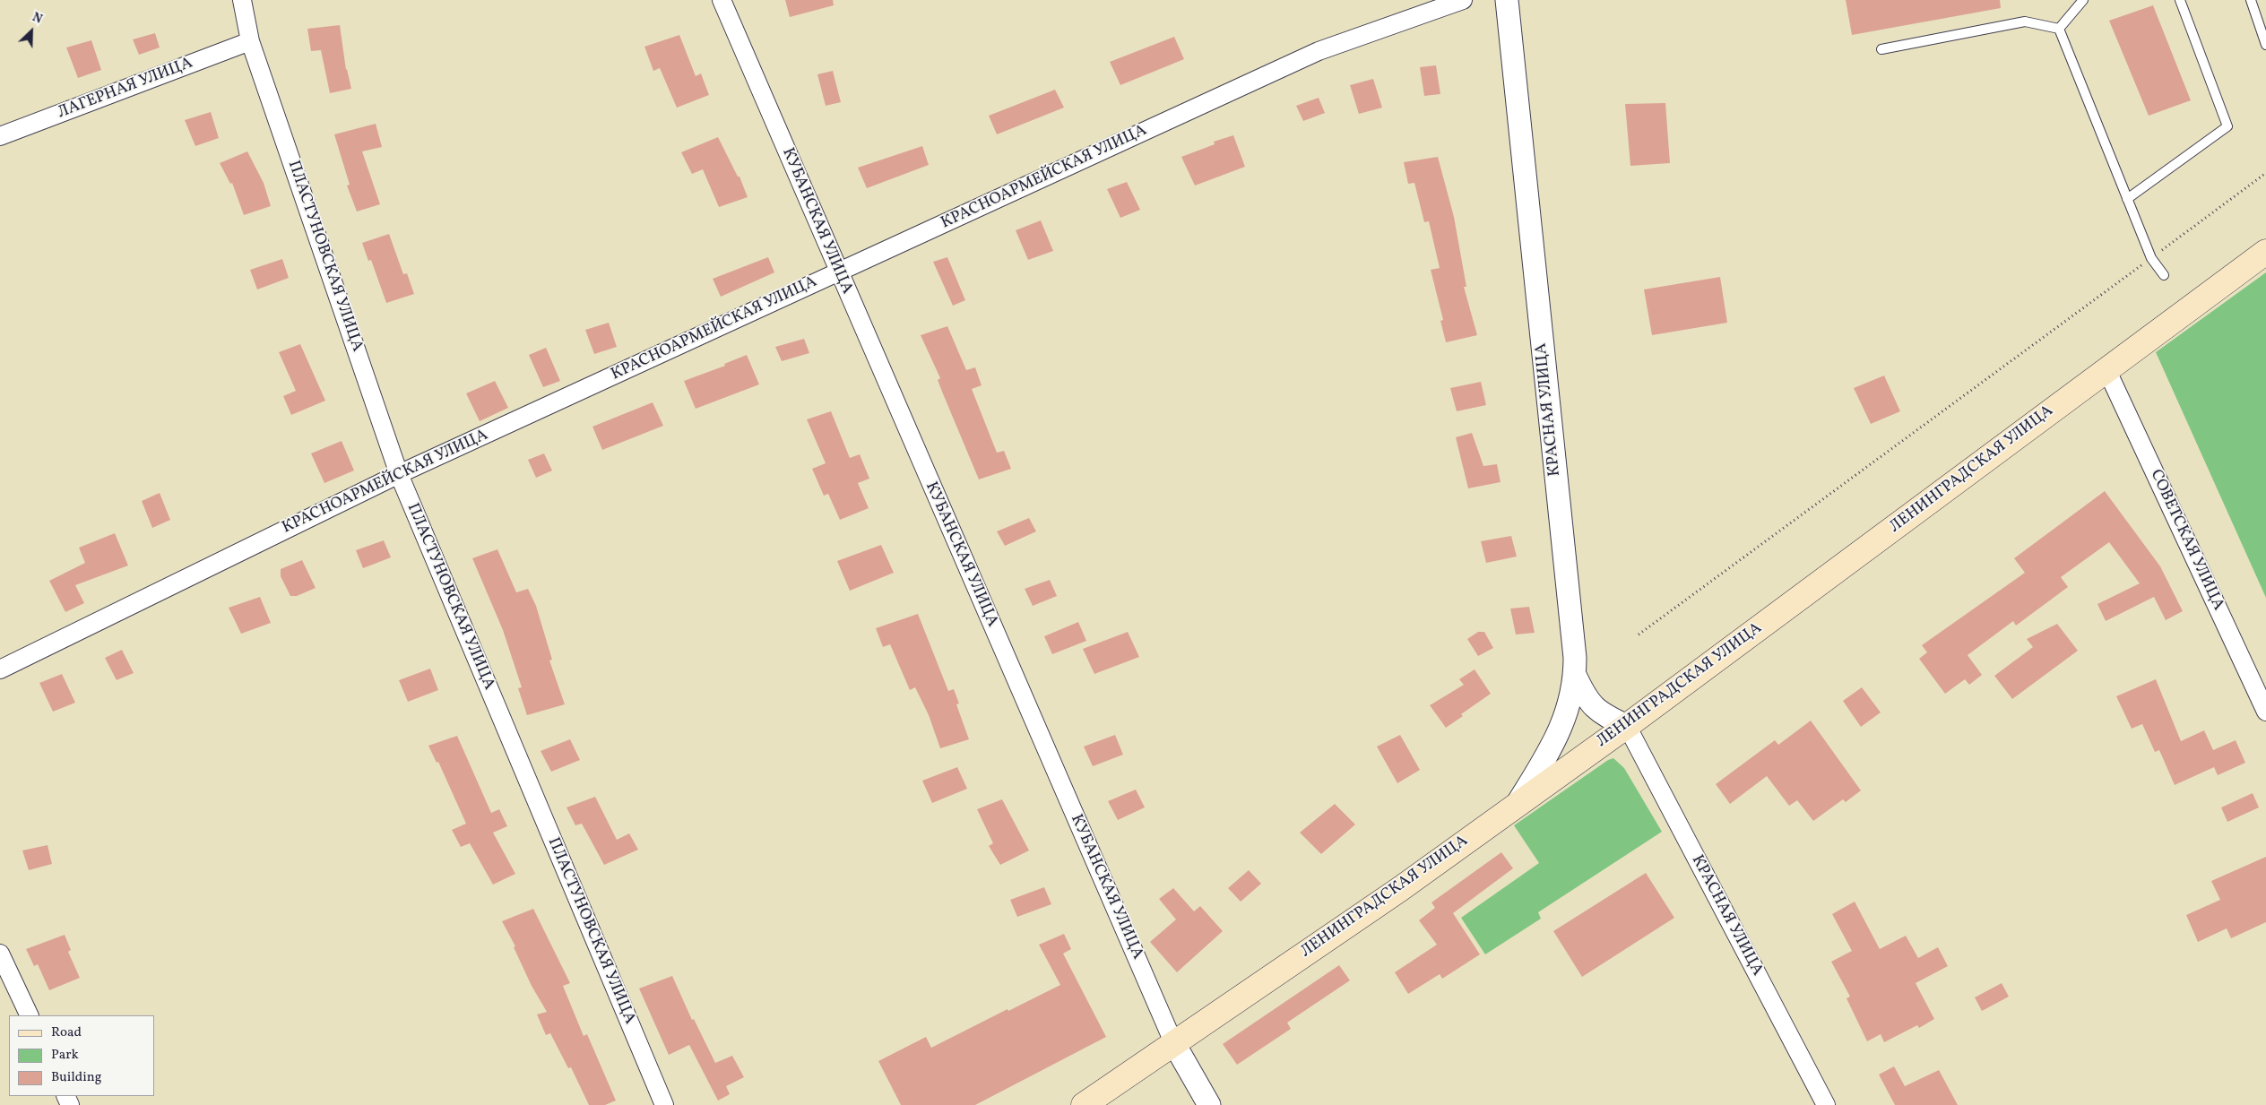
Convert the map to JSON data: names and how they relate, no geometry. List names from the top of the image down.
{
  "streets": {
    "main road": ["ЛЕНИНГРАДСКАЯ УЛИЦА"],
    "street": [
      "ЛАГЕРНАЯ УЛИЦА",
      "КРАСНОАРМЕЙСКАЯ УЛИЦА",
      "КУБАНСКАЯ УЛИЦА",
      "ПЛАСТУНОВСКАЯ УЛИЦА",
      "КРАСНАЯ УЛИЦА",
      "СОВЕТСКАЯ УЛИЦА"
    ]
  },
  "crossings": [
    ["ЛАГЕРНАЯ УЛИЦА", "ПЛАСТУНОВСКАЯ УЛИЦА"],
    ["КРАСНОАРМЕЙСКАЯ УЛИЦА", "КУБАНСКАЯ УЛИЦА"],
    ["КРАСНОАРМЕЙСКАЯ УЛИЦА", "ПЛАСТУНОВСКАЯ УЛИЦА"],
    ["КУБАНСКАЯ УЛИЦА", "ЛЕНИНГРАДСКАЯ УЛИЦА"],
    ["КРАСНАЯ УЛИЦА", "ЛЕНИНГРАДСКАЯ УЛИЦА"],
    ["ЛЕНИНГРАДСКАЯ УЛИЦА", "СОВЕТСКАЯ УЛИЦА"]
  ],
  "legend": ["Road", "Park", "Building"],
  "north": "top right"
}
